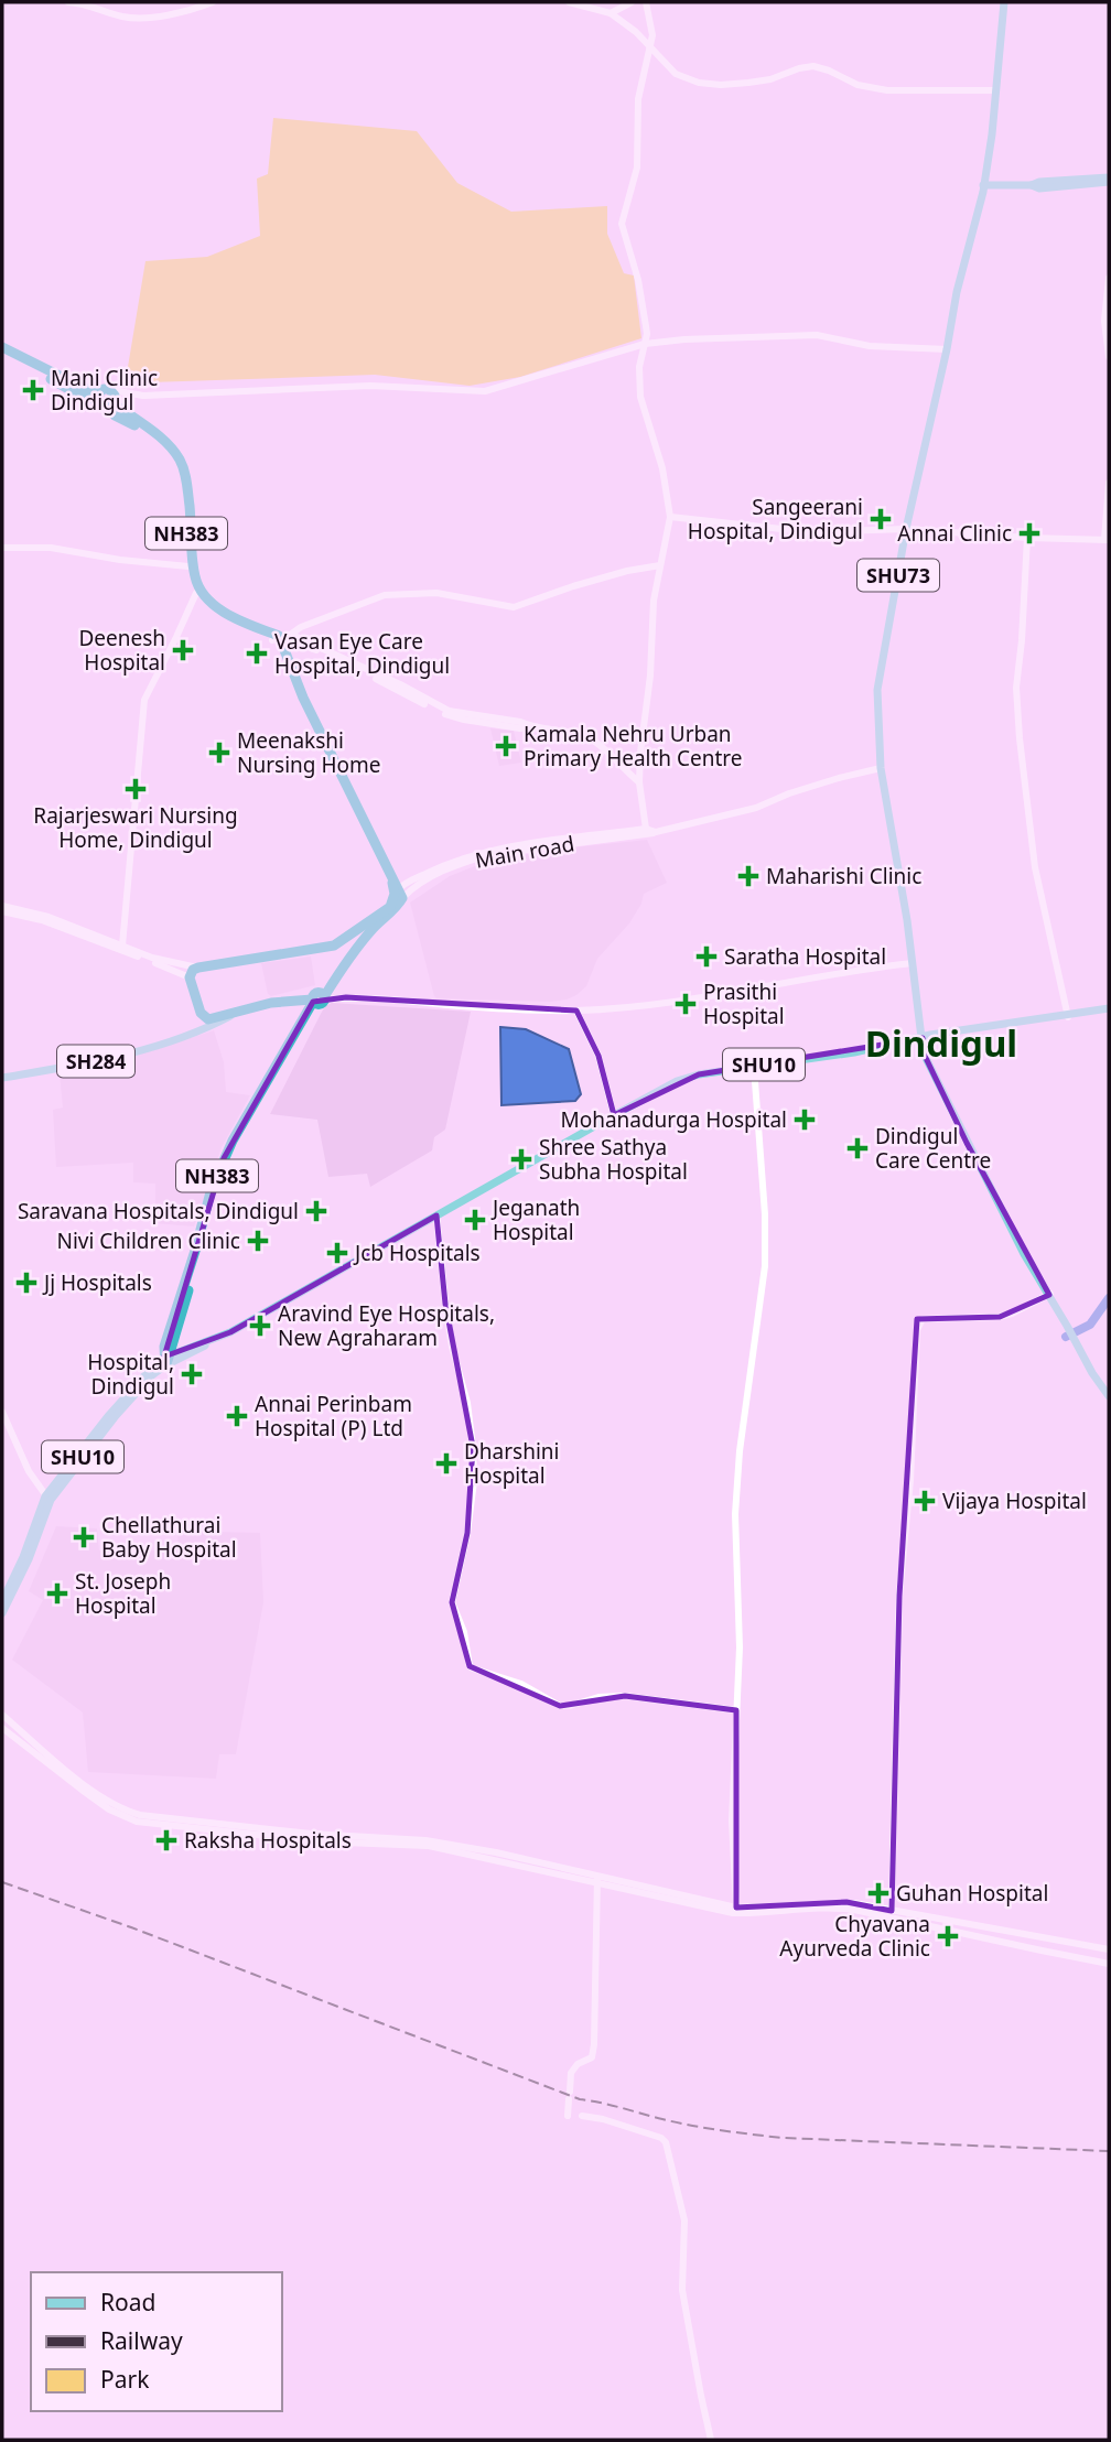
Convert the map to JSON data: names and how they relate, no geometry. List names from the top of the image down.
{
  "streets": {
    "highway": ["NH383"],
    "main road": [
      "SHU73",
      "Main road",
      "SH284",
      "SHU10"
    ]
  },
  "crossings": [
    ["NH383", "SHU10"],
    ["SHU73", "Main road"],
    ["SHU73", "SHU10"]
  ],
  "districts": ["Dindigul"],
  "places": {
    "health": [
      "Mani Clinic Dindigul",
      "Sangeerani Hospital, Dindigul",
      "Annai Clinic",
      "Deenesh Hospital",
      "Vasan Eye Care Hospital, Dindigul",
      "Kamala Nehru Urban Primary Health Centre",
      "Meenakshi Nursing Home",
      "Rajarjeswari Nursing Home, Dindigul",
      "Maharishi Clinic",
      "Saratha Hospital",
      "Prasithi Hospital",
      "Mohanadurga Hospital",
      "Dindigul Care Centre",
      "Shree Sathya Subha Hospital",
      "Saravana Hospitals, Dindigul",
      "Jeganath Hospital",
      "Nivi Children Clinic",
      "Jcb Hospitals",
      "Jj Hospitals",
      "Aravind Eye Hospitals, New Agraharam",
      "Hospital, Dindigul",
      "Annai Perinbam Hospital (P) Ltd",
      "Dharshini Hospital",
      "Vijaya Hospital",
      "Chellathurai Baby Hospital",
      "St. Joseph Hospital",
      "Raksha Hospitals",
      "Guhan Hospital",
      "Chyavana Ayurveda Clinic"
    ]
  },
  "legend": ["Road", "Railway", "Park"]
}
